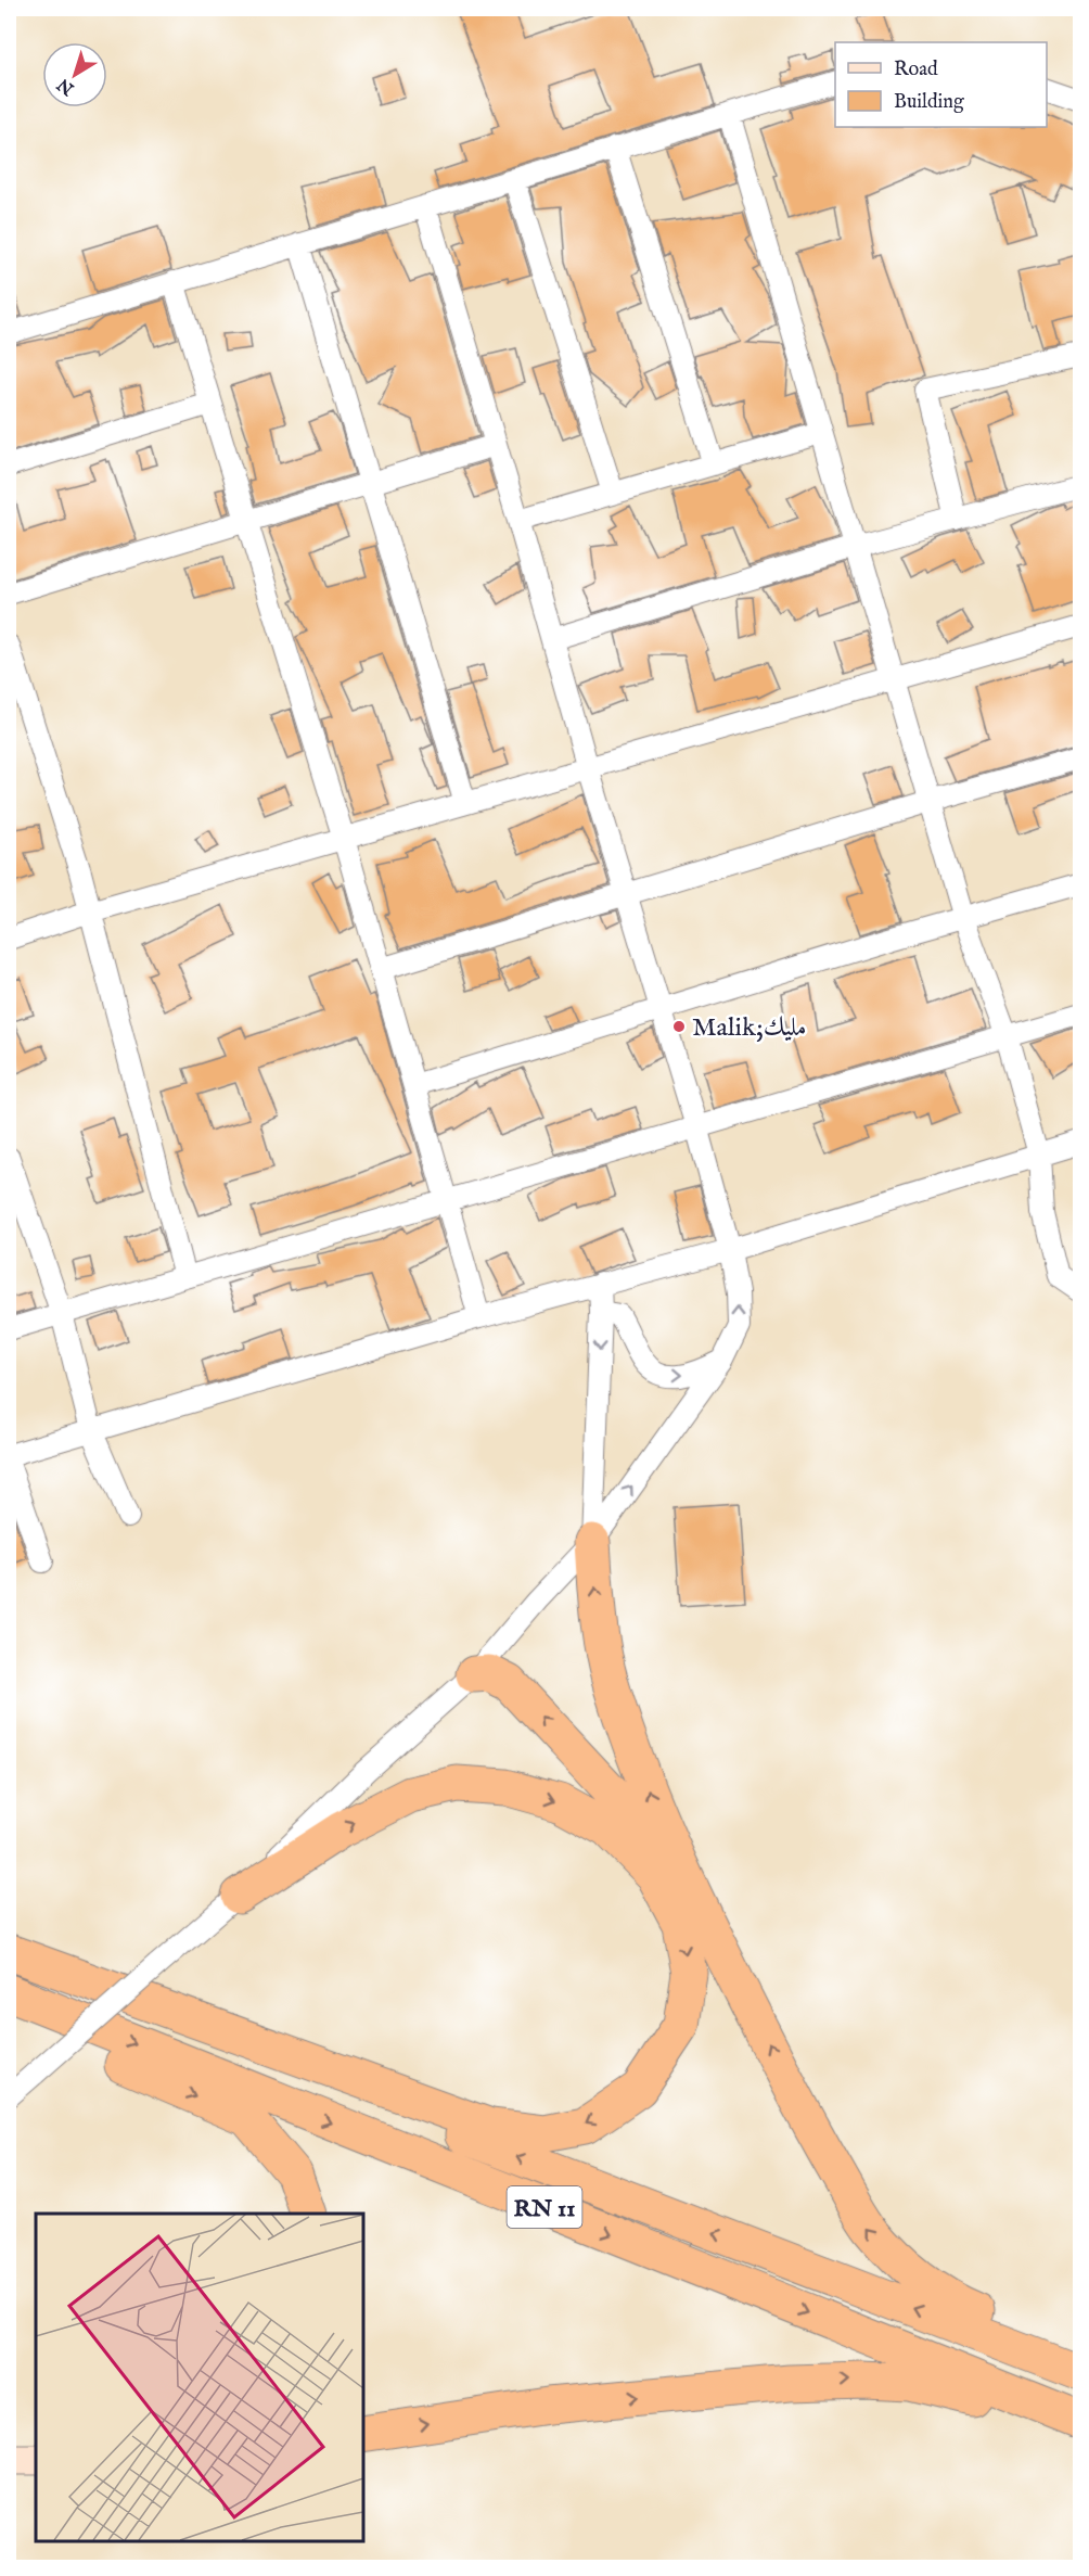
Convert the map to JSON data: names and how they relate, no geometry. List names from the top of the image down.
{
  "streets": {
    "highway": ["RN 11"]
  },
  "places": ["Malik;مليك"],
  "legend": ["Road", "Building"],
  "north": "bottom left"
}
